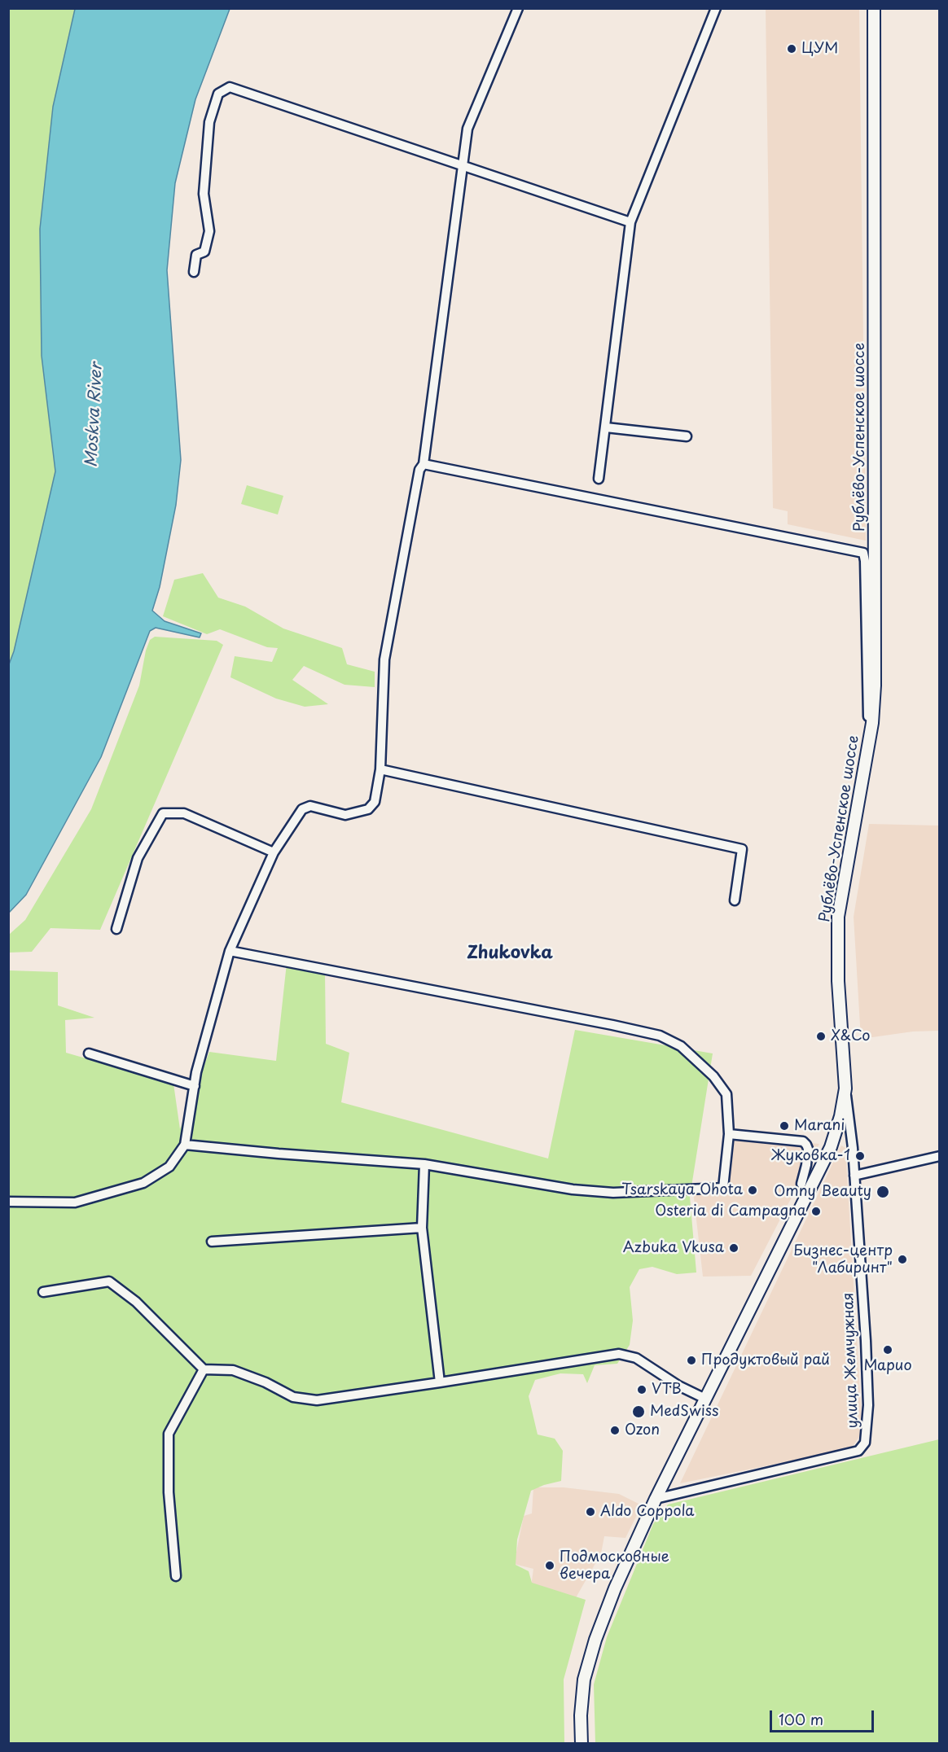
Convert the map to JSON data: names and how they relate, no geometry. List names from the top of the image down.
{
  "streets": {
    "main road": ["Рублёво-Успенское шоссе"],
    "street": ["улица Жемчужная"]
  },
  "crossings": [
    ["Рублёво-Успенское шоссе", "улица Жемчужная"]
  ],
  "districts": ["Zhukovka"],
  "water": ["Moskva River"],
  "places": [
    "ЦУМ",
    "X&Co",
    "Marani",
    "Жуковка-1",
    "Tsarskaya Ohota",
    "Omny Beauty",
    "Osteria di Campagna",
    "Azbuka Vkusa",
    "Бизнес-центр \"Лабиринт\"",
    "Марио",
    "Продуктовый рай",
    "VTB",
    "MedSwiss",
    "Ozon",
    "Aldo Coppola",
    "Подмосковные вечера"
  ],
  "scale_bar": "100 m"
}
